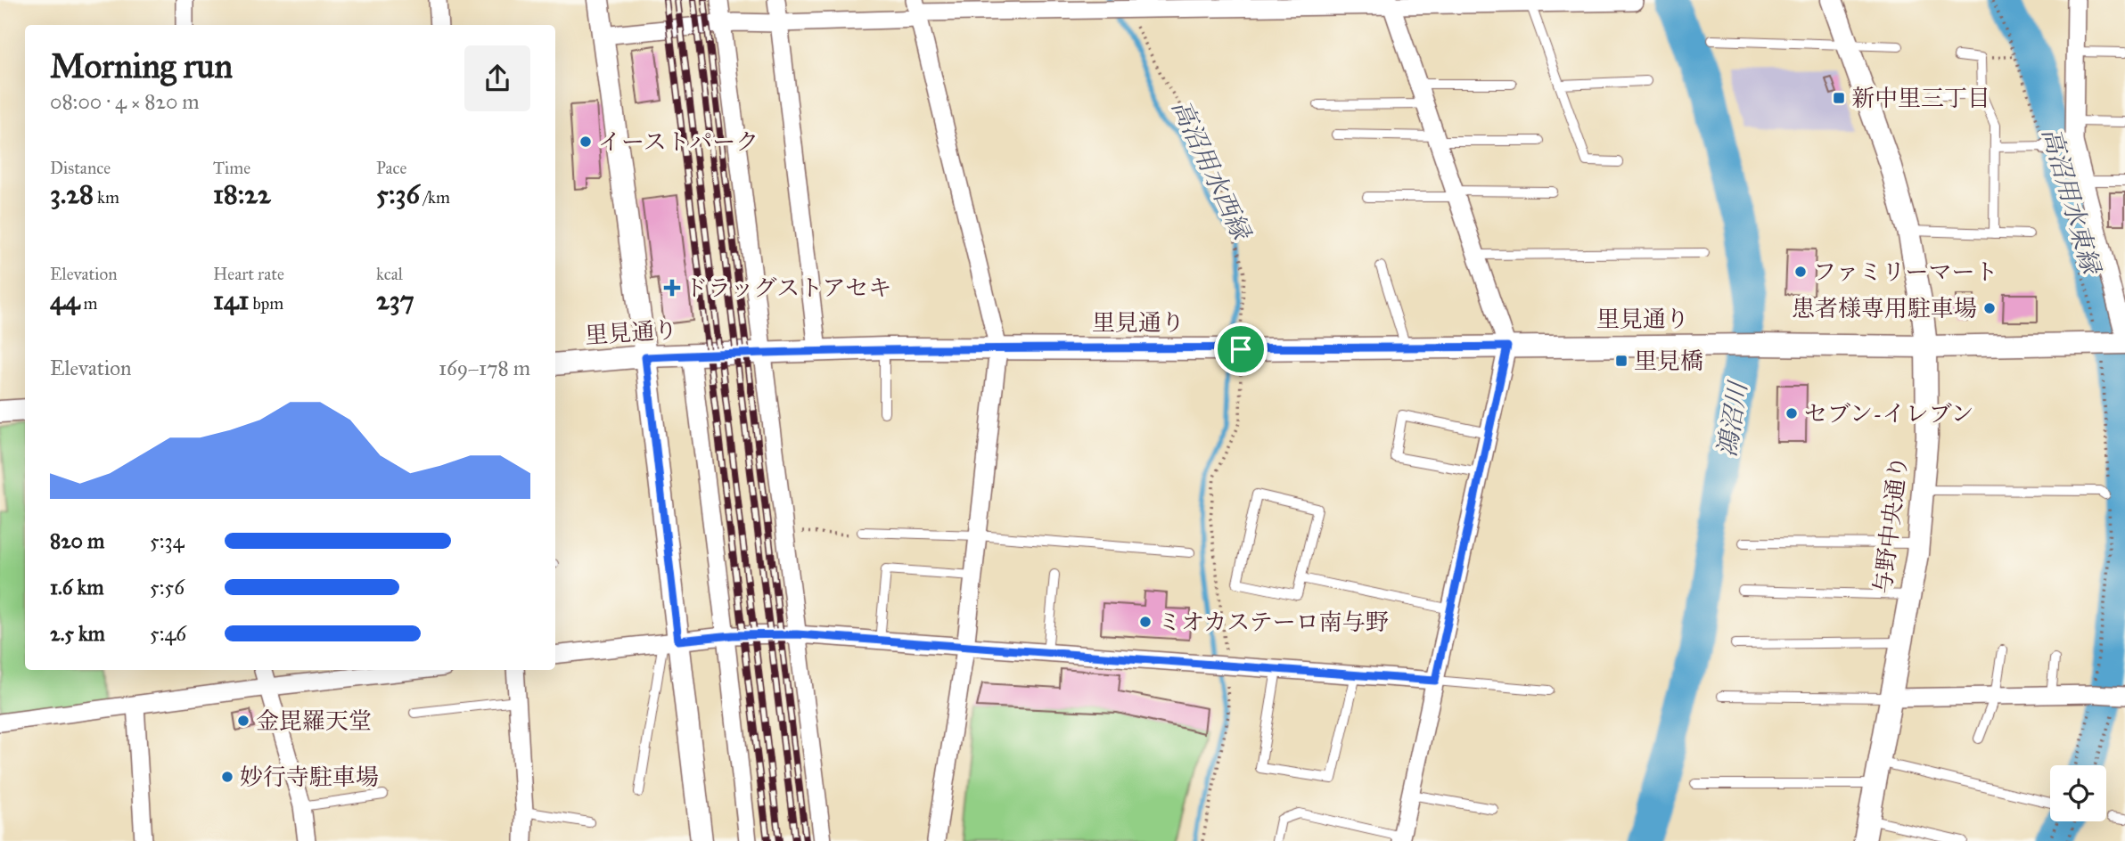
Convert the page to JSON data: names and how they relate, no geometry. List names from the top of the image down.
{
  "streets": {
    "street": ["里見通り", "与野中央通り"]
  },
  "crossings": [
    ["里見通り", "与野中央通り"]
  ],
  "water": ["高沼用水西縁", "高沼用水東縁", "鴻沼川"],
  "places": {
    "transit": ["新中里三丁目", "里見橋"],
    "other": [
      "イーストパーク",
      "ファミリーマート",
      "患者様専用駐車場",
      "セブン-イレブン",
      "ミオカステーロ南与野",
      "金毘羅天堂",
      "妙行寺駐車場"
    ],
    "health": ["ドラッグストアセキ"]
  },
  "page": {
    "heading": ["Morning run", "08:00 · 4 × 820 m"],
    "stats": [
      ["Distance", "3.28 km"],
      ["Time", "18:22"],
      ["Pace", "5:36 /km"],
      ["Elevation", "44 m"],
      ["Heart rate", "141 bpm"],
      ["kcal", "237"]
    ],
    "chart": ["Elevation", "169–178 m"],
    "list": [
      {
        "name": "820 m",
        "note": "5:34"
      },
      {
        "name": "1.6 km",
        "note": "5:56"
      },
      {
        "name": "2.5 km",
        "note": "5:46"
      }
    ]
  }
}
